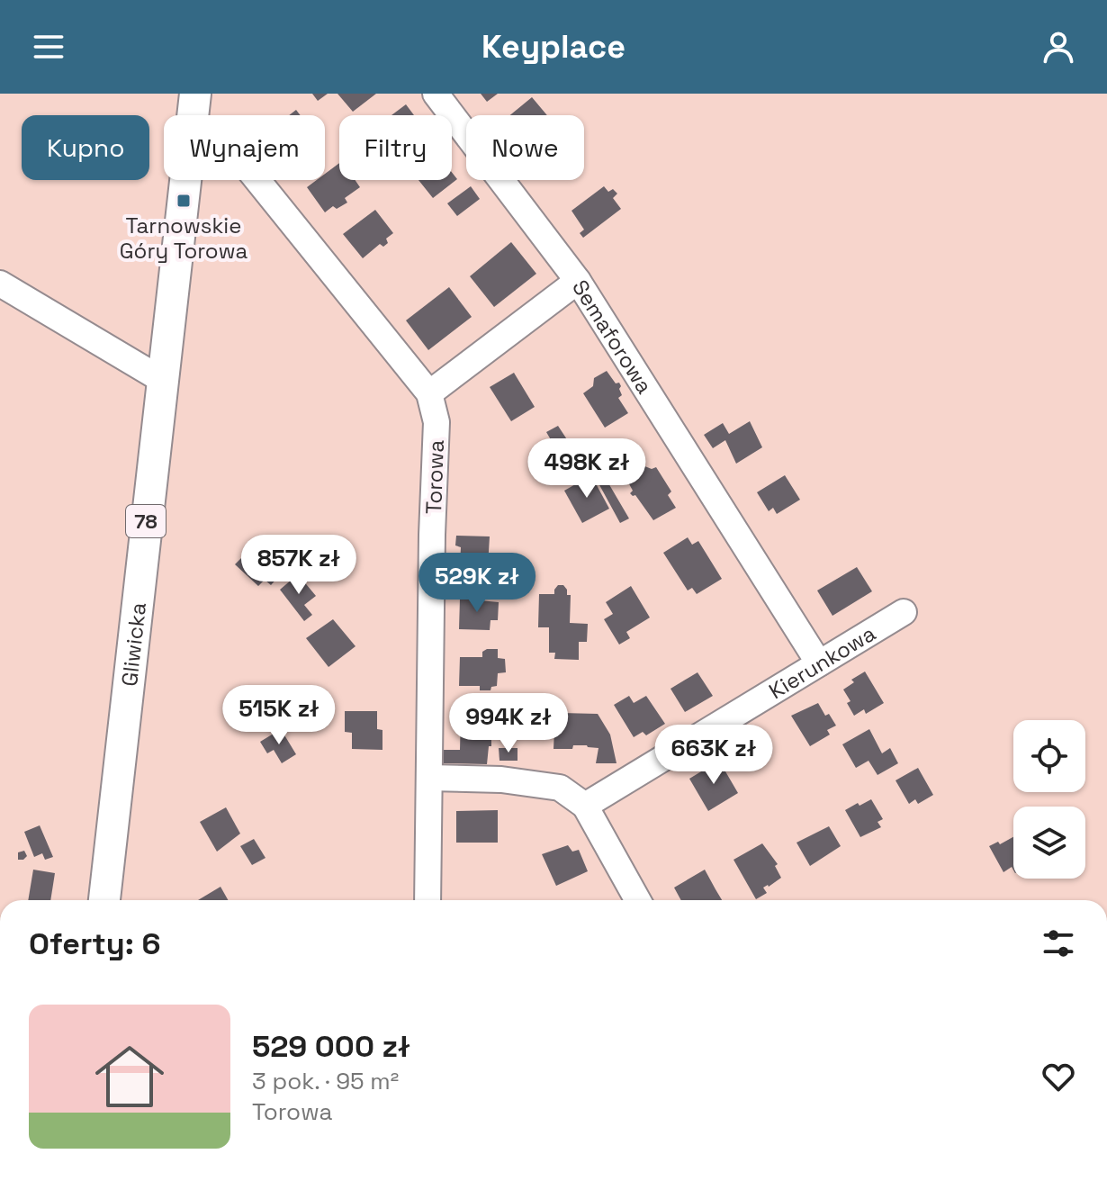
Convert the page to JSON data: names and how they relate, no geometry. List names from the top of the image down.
{
  "streets": {
    "main road": ["78", "Gliwicka"],
    "street": ["Semaforowa", "Torowa", "Kierunkowa"]
  },
  "crossings": [
    ["Semaforowa", "Kierunkowa"]
  ],
  "places": {
    "transit": ["Tarnowskie Góry Torowa"]
  },
  "page": {
    "header": "Keyplace",
    "chip": [
      "Kupno",
      "Wynajem",
      "Filtry",
      "Nowe"
    ],
    "price": [
      "498K zł",
      "857K zł",
      "529K zł",
      "515K zł",
      "994K zł",
      "663K zł"
    ],
    "heading": "Oferty: 6",
    "list": [
      {
        "name": "529 000 zł",
        "note": "3 pok. · 95 m² · Torowa"
      }
    ]
  }
}
